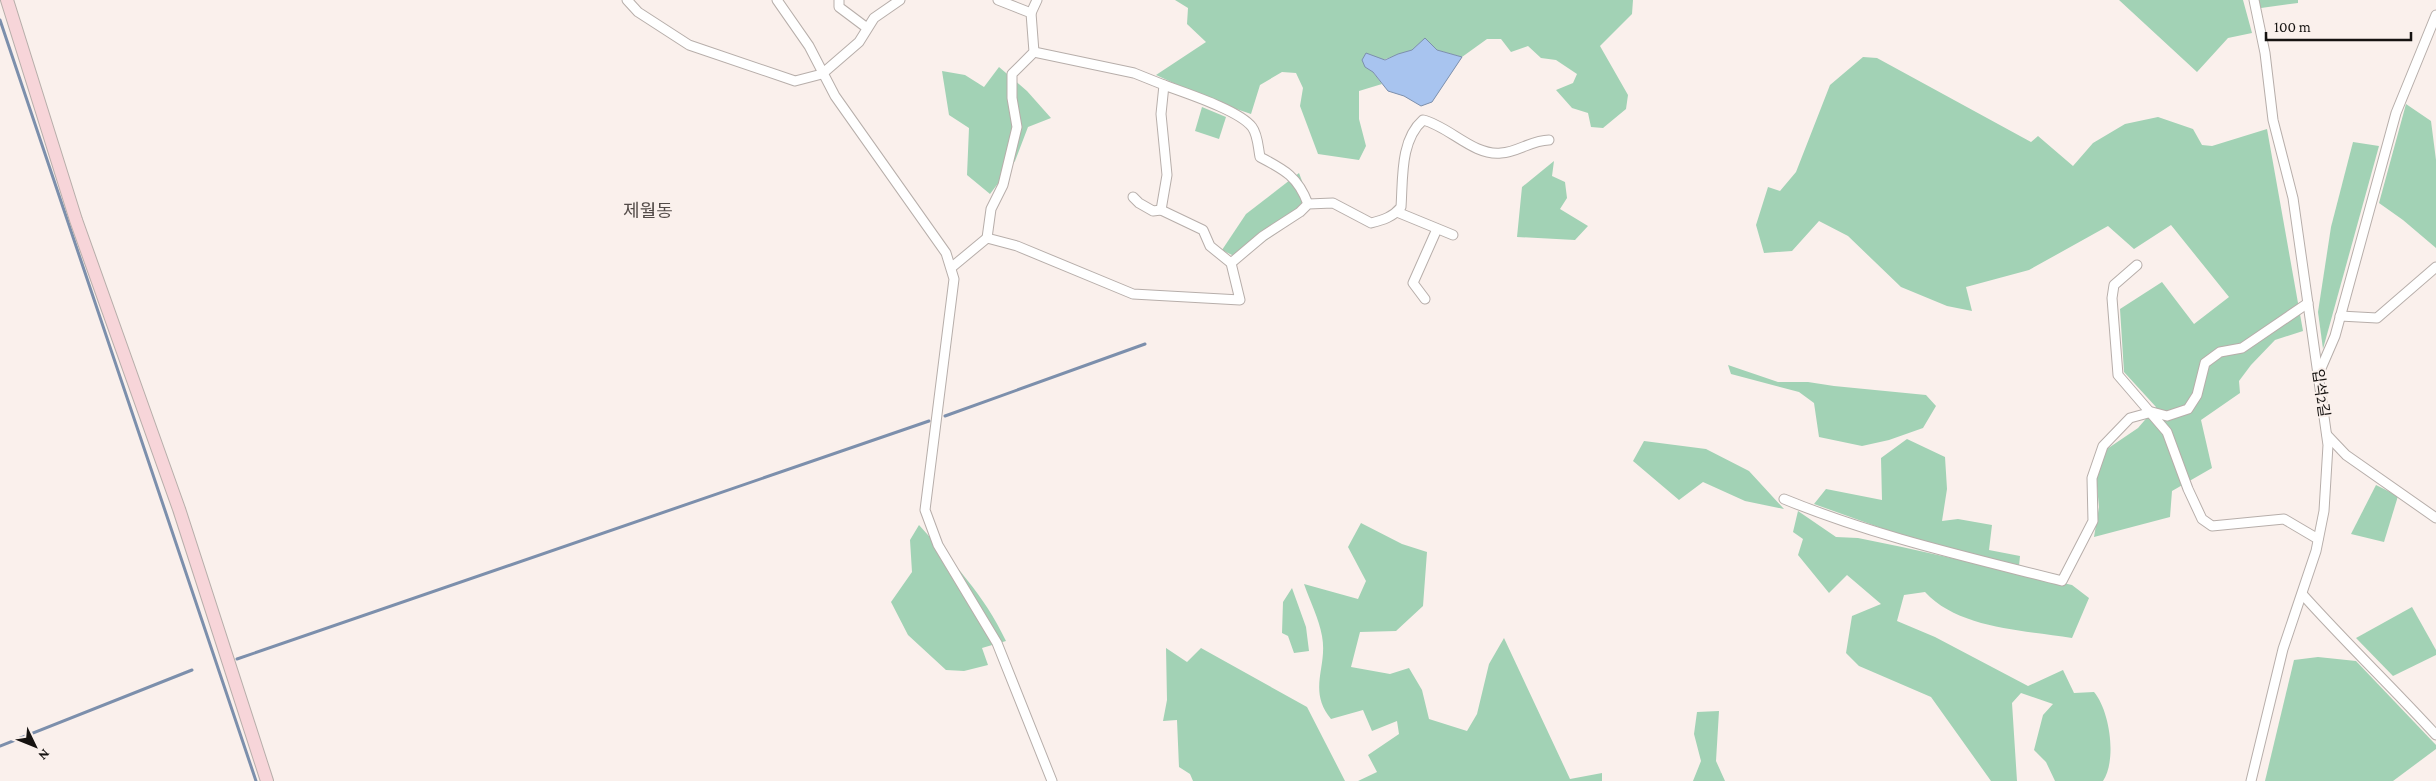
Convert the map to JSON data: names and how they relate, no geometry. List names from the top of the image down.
{
  "streets": {
    "street": ["입석2길"]
  },
  "districts": ["제월동"],
  "scale_bar": "100 m",
  "north": "bottom right"
}
